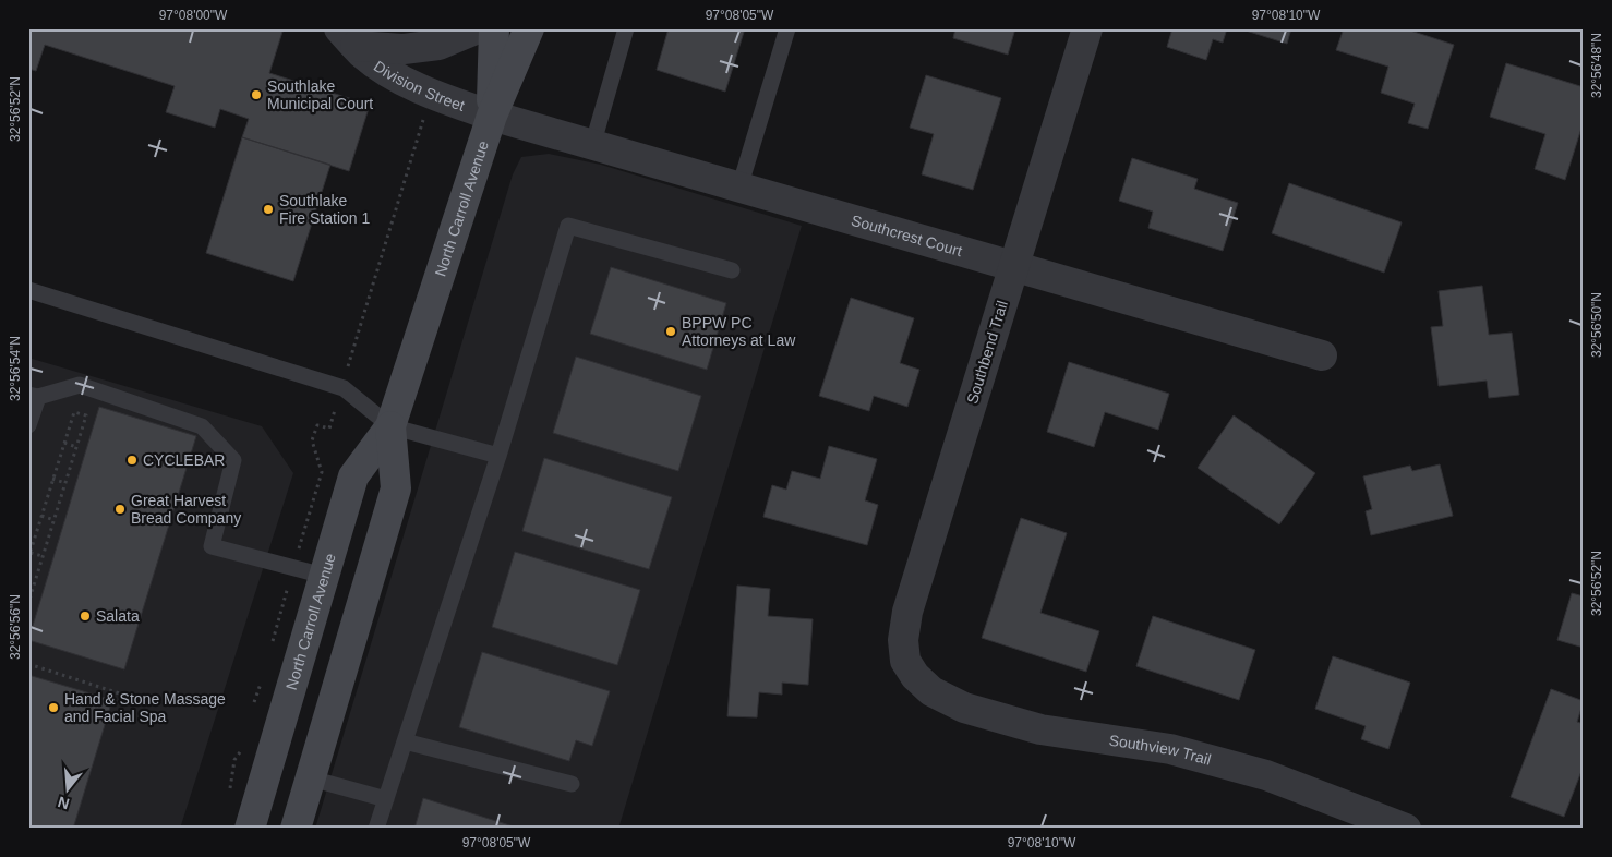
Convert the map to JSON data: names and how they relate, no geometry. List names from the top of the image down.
{
  "streets": {
    "main road": ["North Carroll Avenue"],
    "street": [
      "Division Street",
      "Southcrest Court",
      "Southbend Trail",
      "Southview Trail"
    ]
  },
  "crossings": [
    ["Division Street", "North Carroll Avenue"],
    ["Division Street", "Southcrest Court"],
    ["North Carroll Avenue", "Southcrest Court"],
    ["Southcrest Court", "Southbend Trail"],
    ["Southbend Trail", "Southview Trail"]
  ],
  "places": [
    "Southlake Municipal Court",
    "Southlake Fire Station 1",
    "BPPW PC Attorneys at Law",
    "CYCLEBAR",
    "Great Harvest Bread Company",
    "Salata",
    "Hand & Stone Massage and Facial Spa"
  ],
  "north": "bottom",
  "coordinates": [
    "97°08'00\"W",
    "97°08'05\"W",
    "97°08'10\"W",
    "32°56'48\"N",
    "32°56'52\"N",
    "32°56'50\"N",
    "32°56'54\"N",
    "32°56'56\"N"
  ]
}
